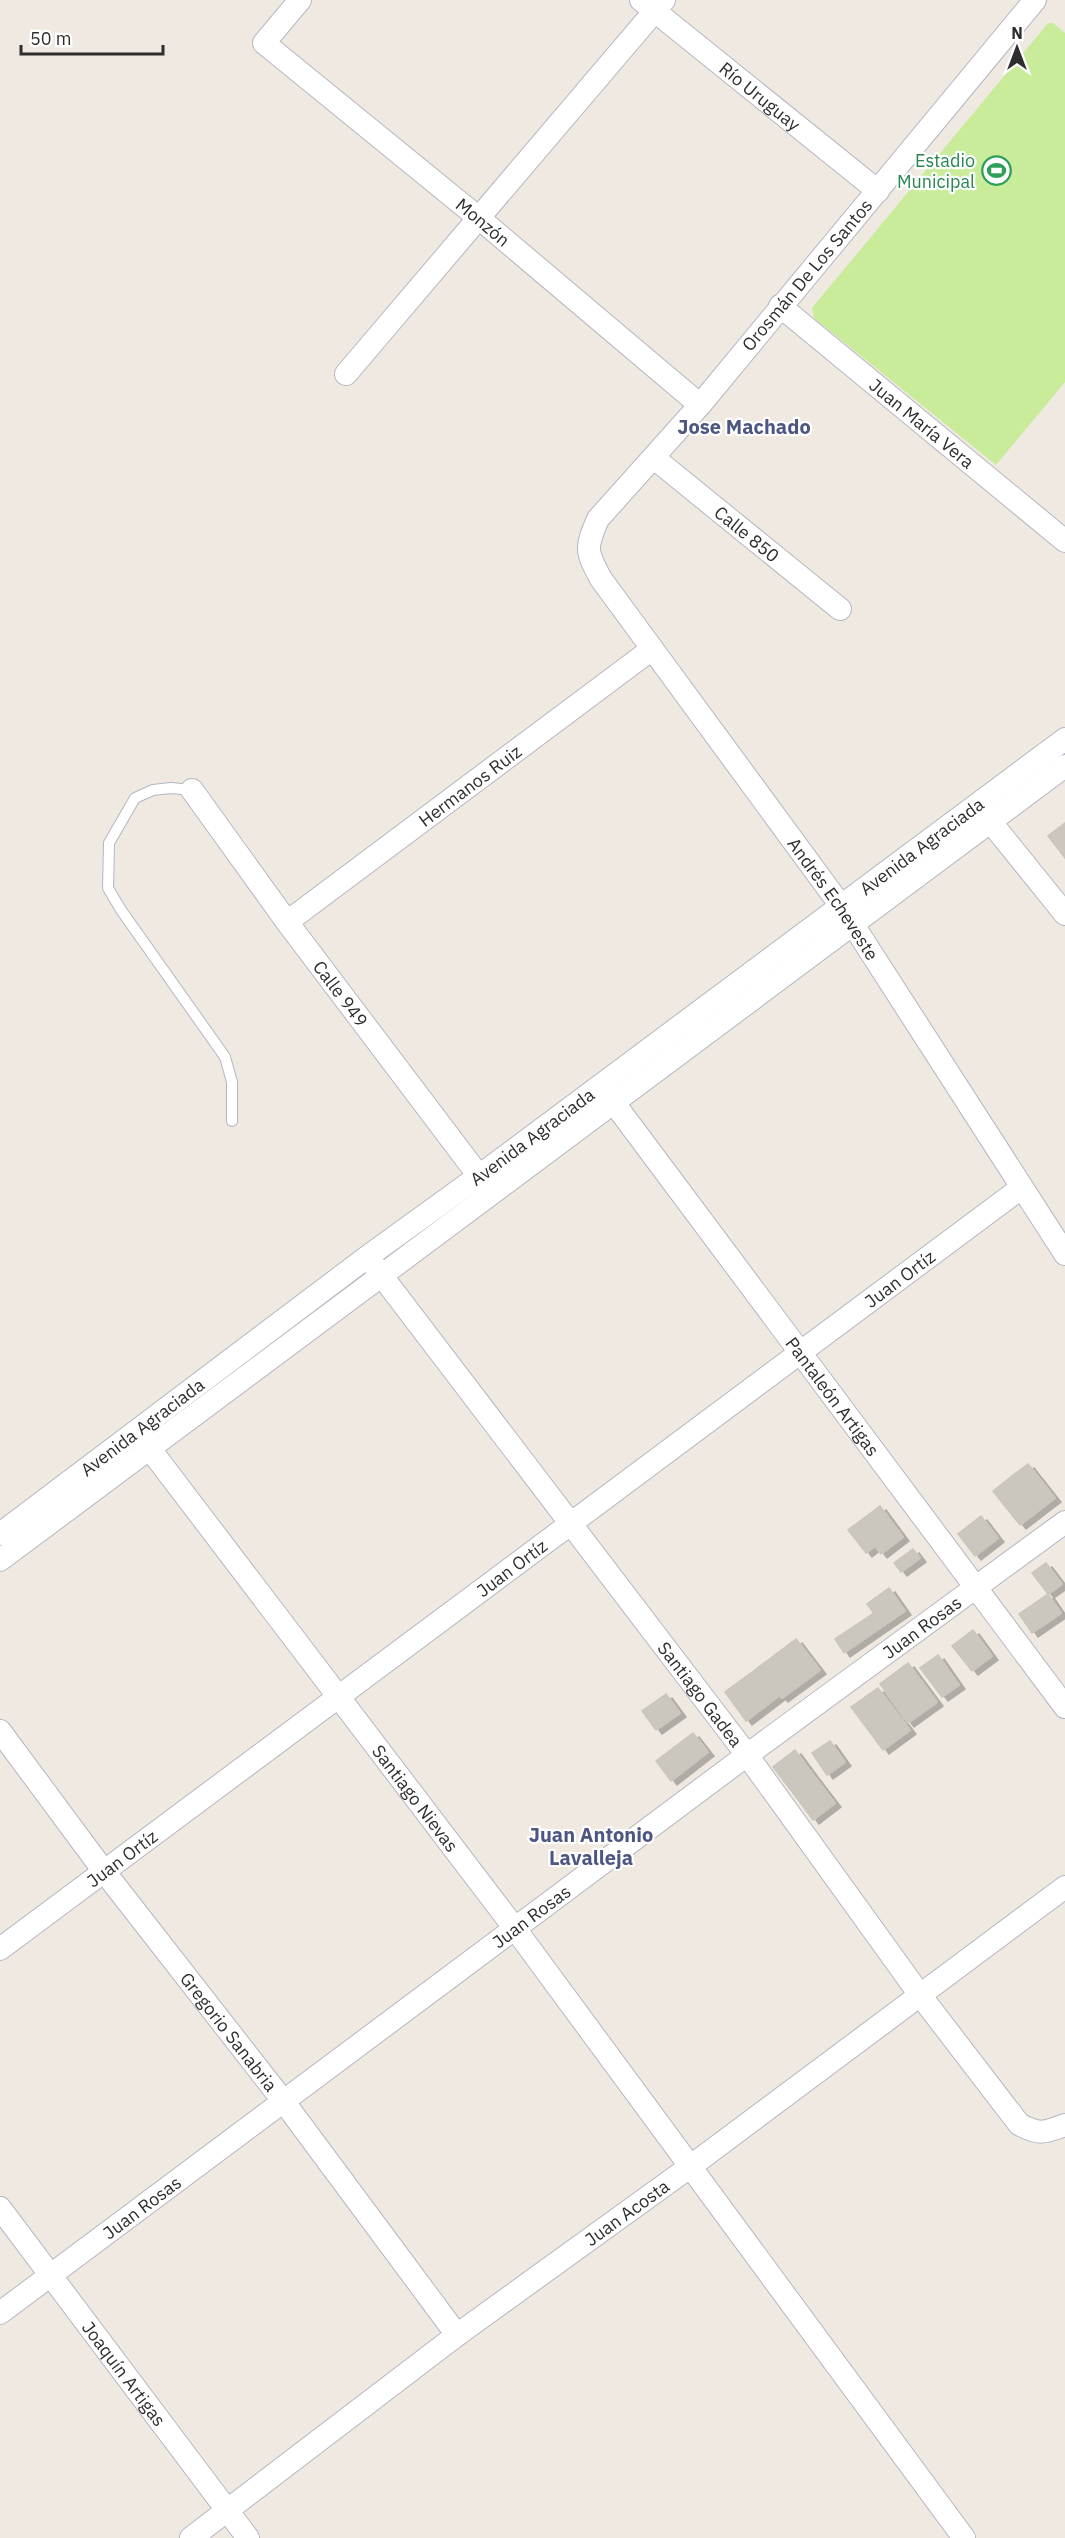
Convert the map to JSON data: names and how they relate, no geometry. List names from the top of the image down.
{
  "streets": {
    "street": [
      "Río Uruguay",
      "Monzón",
      "Orosmán De Los Santos",
      "Juan María Vera",
      "Calle 850",
      "Hermanos Ruiz",
      "Avenida Agraciada",
      "Andrés Echeveste",
      "Calle 949",
      "Juan Ortíz",
      "Pantaleón Artigas",
      "Juan Rosas",
      "Santiago Gadea",
      "Santiago Nievas",
      "Gregorio Sanabria",
      "Juan Acosta",
      "Joaquín Artigas"
    ]
  },
  "crossings": [
    ["Río Uruguay", "Orosmán De Los Santos"],
    ["Monzón", "Orosmán De Los Santos"],
    ["Orosmán De Los Santos", "Juan María Vera"],
    ["Orosmán De Los Santos", "Calle 850"],
    ["Orosmán De Los Santos", "Andrés Echeveste"],
    ["Hermanos Ruiz", "Andrés Echeveste"],
    ["Hermanos Ruiz", "Calle 949"],
    ["Avenida Agraciada", "Andrés Echeveste"],
    ["Avenida Agraciada", "Calle 949"],
    ["Avenida Agraciada", "Pantaleón Artigas"],
    ["Avenida Agraciada", "Santiago Gadea"],
    ["Avenida Agraciada", "Santiago Nievas"],
    ["Andrés Echeveste", "Juan Ortíz"],
    ["Juan Ortíz", "Pantaleón Artigas"],
    ["Juan Ortíz", "Santiago Gadea"],
    ["Juan Ortíz", "Santiago Nievas"],
    ["Juan Ortíz", "Gregorio Sanabria"],
    ["Pantaleón Artigas", "Juan Rosas"],
    ["Juan Rosas", "Santiago Gadea"],
    ["Juan Rosas", "Santiago Nievas"],
    ["Juan Rosas", "Gregorio Sanabria"],
    ["Juan Rosas", "Joaquín Artigas"],
    ["Santiago Gadea", "Juan Acosta"],
    ["Santiago Nievas", "Juan Acosta"],
    ["Gregorio Sanabria", "Juan Acosta"],
    ["Juan Acosta", "Joaquín Artigas"]
  ],
  "districts": ["Jose Machado", "Juan Antonio Lavalleja"],
  "places": {
    "sports": ["Estadio Municipal"]
  },
  "scale_bar": "50 m",
  "north": "top"
}
